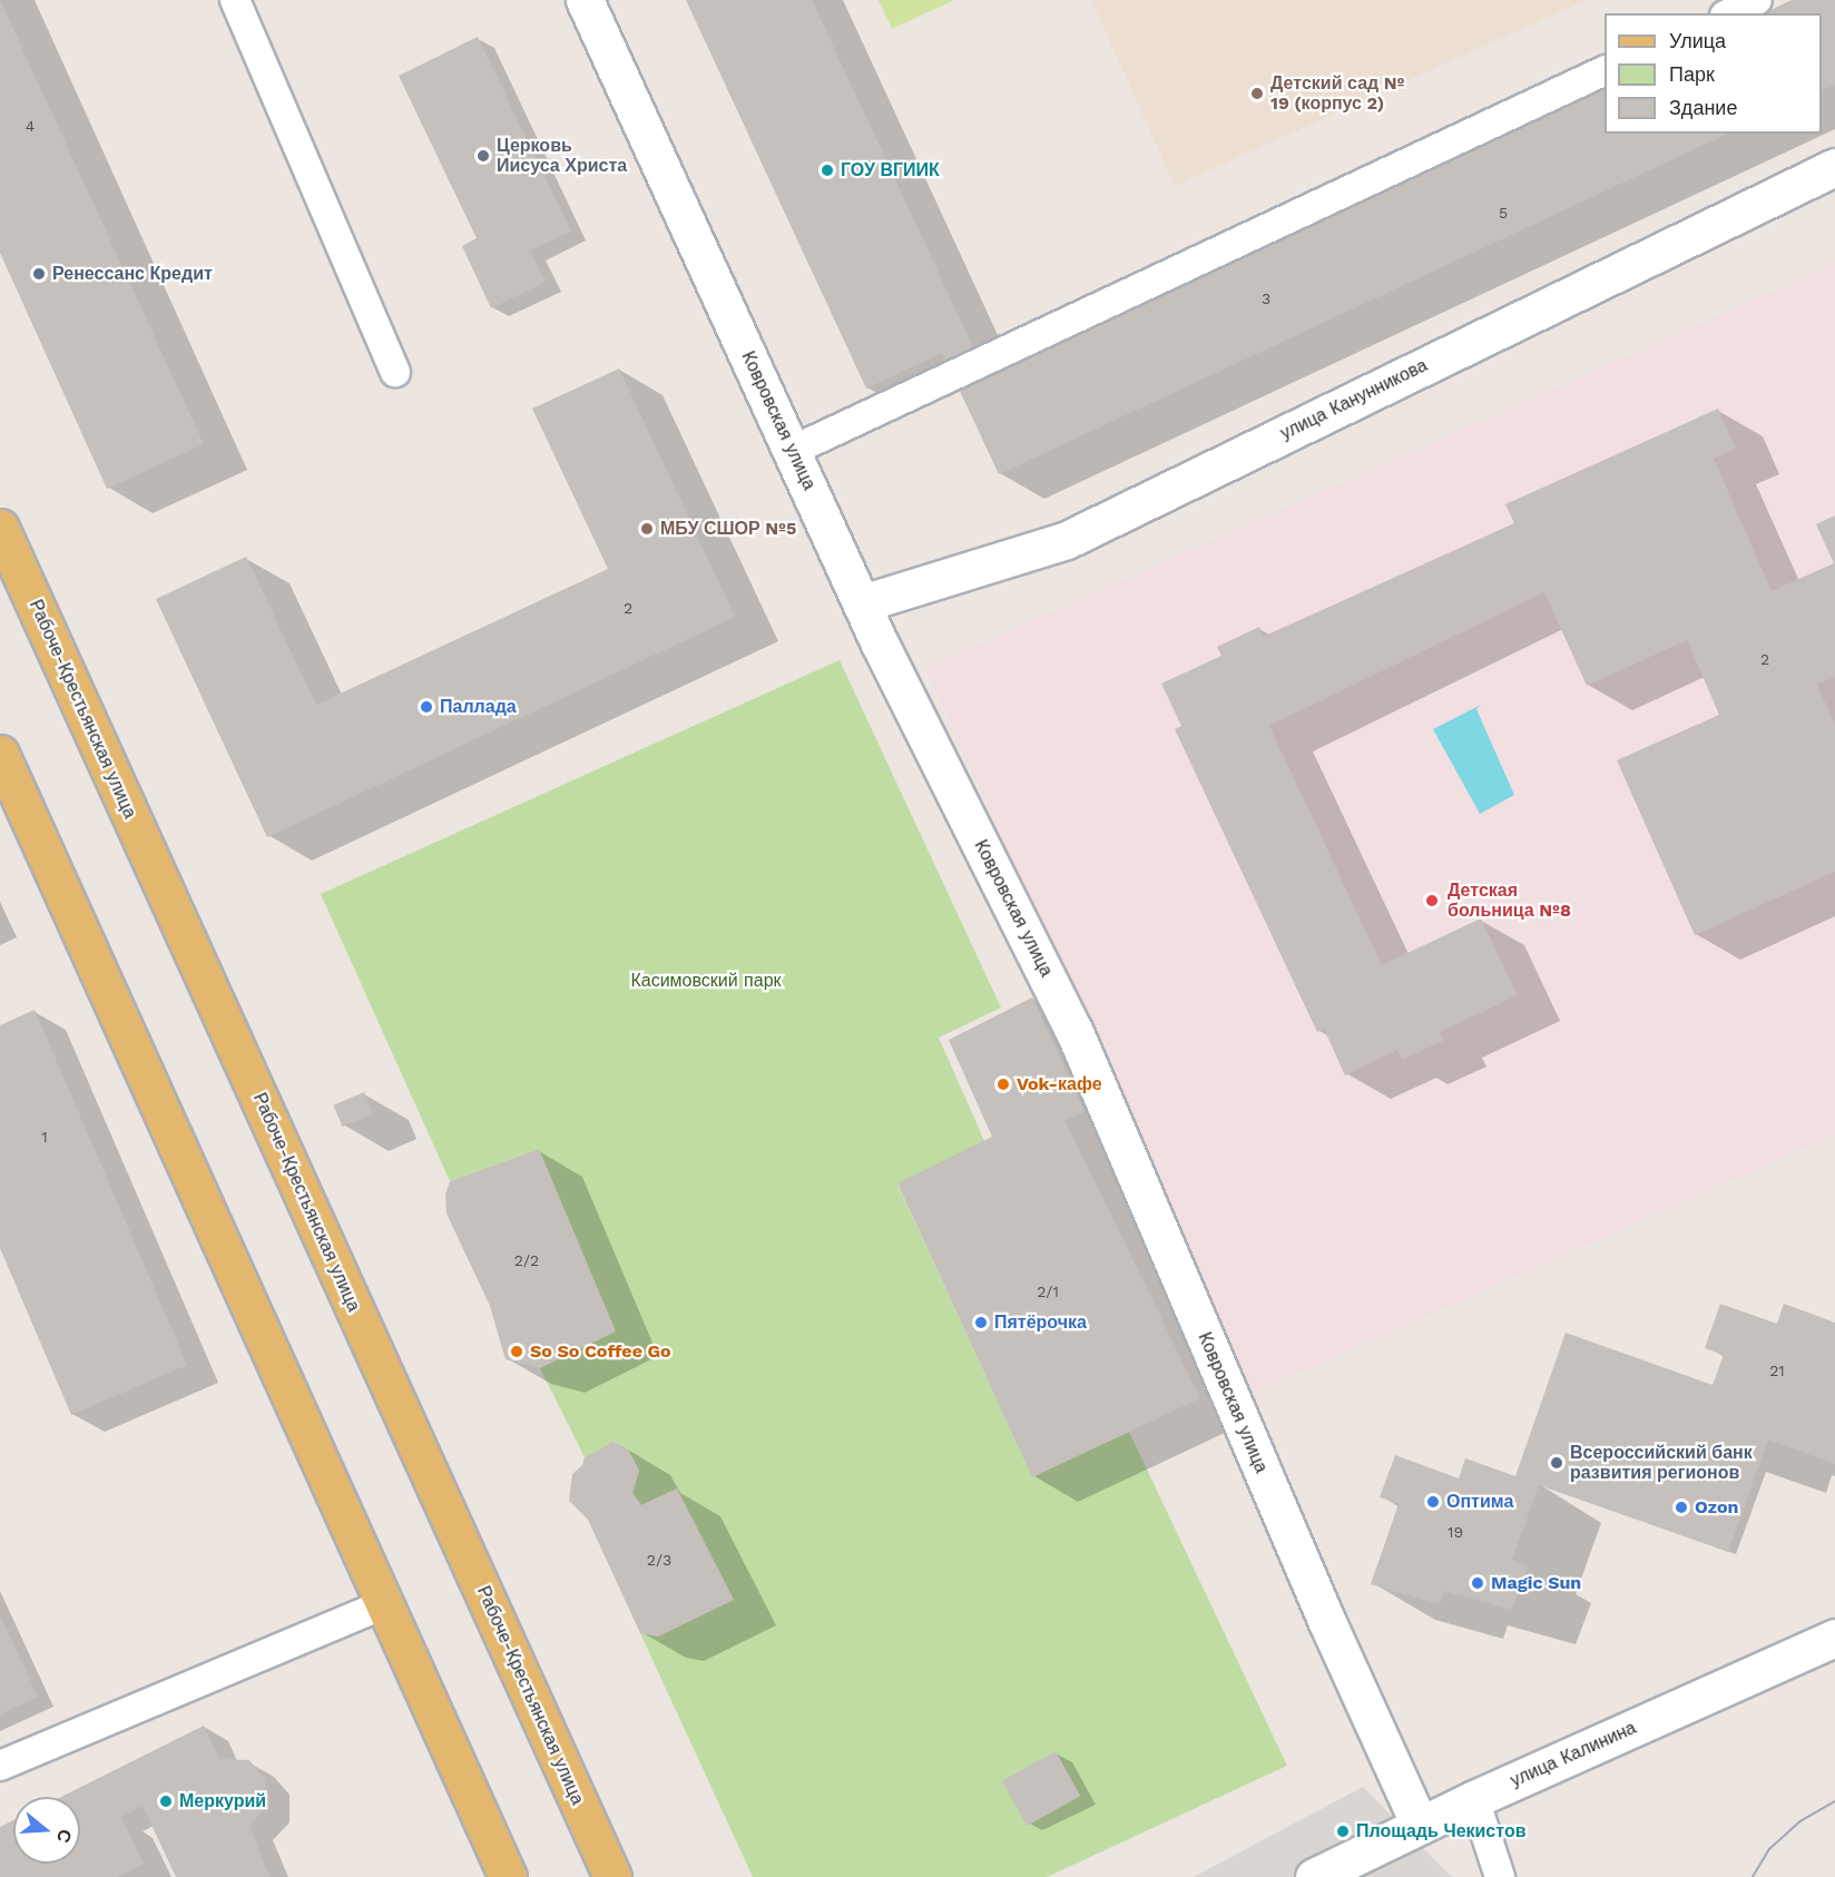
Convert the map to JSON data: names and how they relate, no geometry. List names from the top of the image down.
{
  "streets": {
    "main road": ["Рабоче-Крестьянская улица"],
    "street": ["улица Канунникова", "Ковровская улица", "улица Калинина"]
  },
  "crossings": [
    ["улица Канунникова", "Ковровская улица"],
    ["Ковровская улица", "улица Калинина"]
  ],
  "parks": ["Касимовский парк"],
  "places": [
    "Детский сад № 19 (корпус 2)",
    "Церковь Иисуса Христа",
    "ГОУ ВГИИК",
    "Ренессанс Кредит",
    "МБУ СШОР №5",
    "Паллада",
    "Детская больница №8",
    "Vok-кафе",
    "Пятёрочка",
    "So So Coffee Go",
    "Всероссийский банк развития регионов",
    "Оптима",
    "Ozon",
    "Magic Sun",
    "Меркурий",
    "Площадь Чекистов"
  ],
  "house_numbers": [
    "4",
    "5",
    "3",
    "2",
    "2",
    "1",
    "2/2",
    "2/1",
    "21",
    "19",
    "2/3"
  ],
  "legend": ["Улица", "Парк", "Здание"],
  "north": "right"
}
